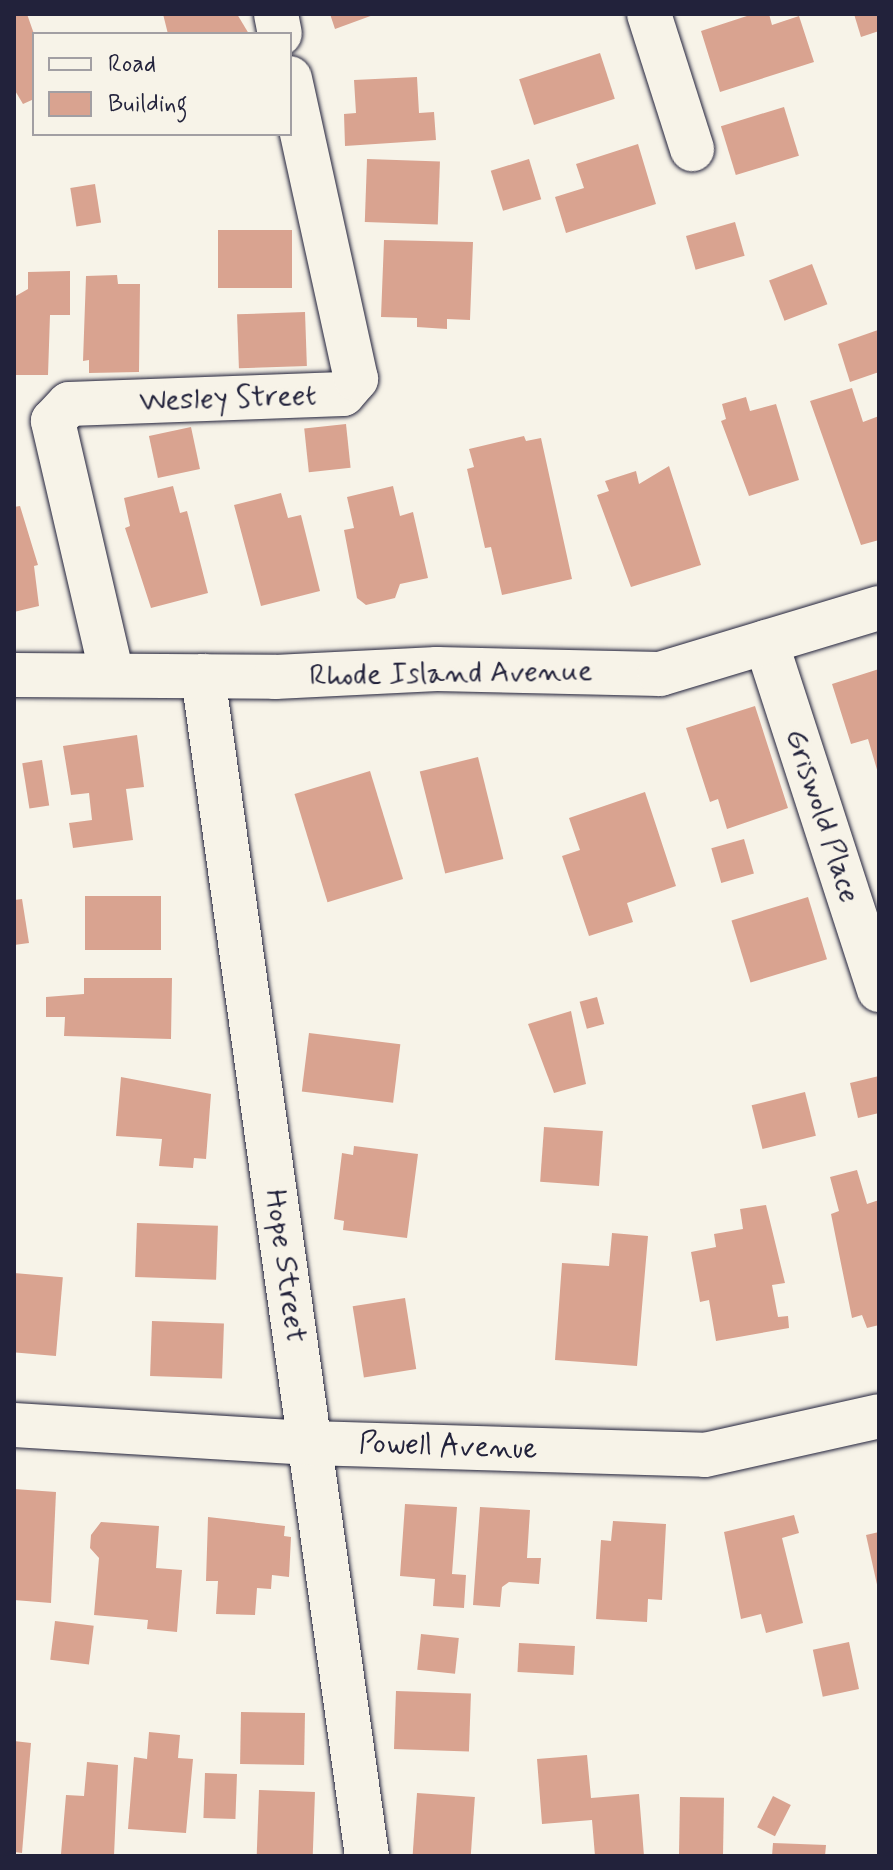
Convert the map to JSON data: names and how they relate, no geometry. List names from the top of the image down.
{
  "streets": {
    "street": [
      "Wesley Street",
      "Rhode Island Avenue",
      "Griswold Place",
      "Hope Street",
      "Powell Avenue"
    ]
  },
  "crossings": [
    ["Wesley Street", "Rhode Island Avenue"],
    ["Rhode Island Avenue", "Griswold Place"],
    ["Rhode Island Avenue", "Hope Street"],
    ["Hope Street", "Powell Avenue"]
  ],
  "legend": ["Road", "Building"]
}
